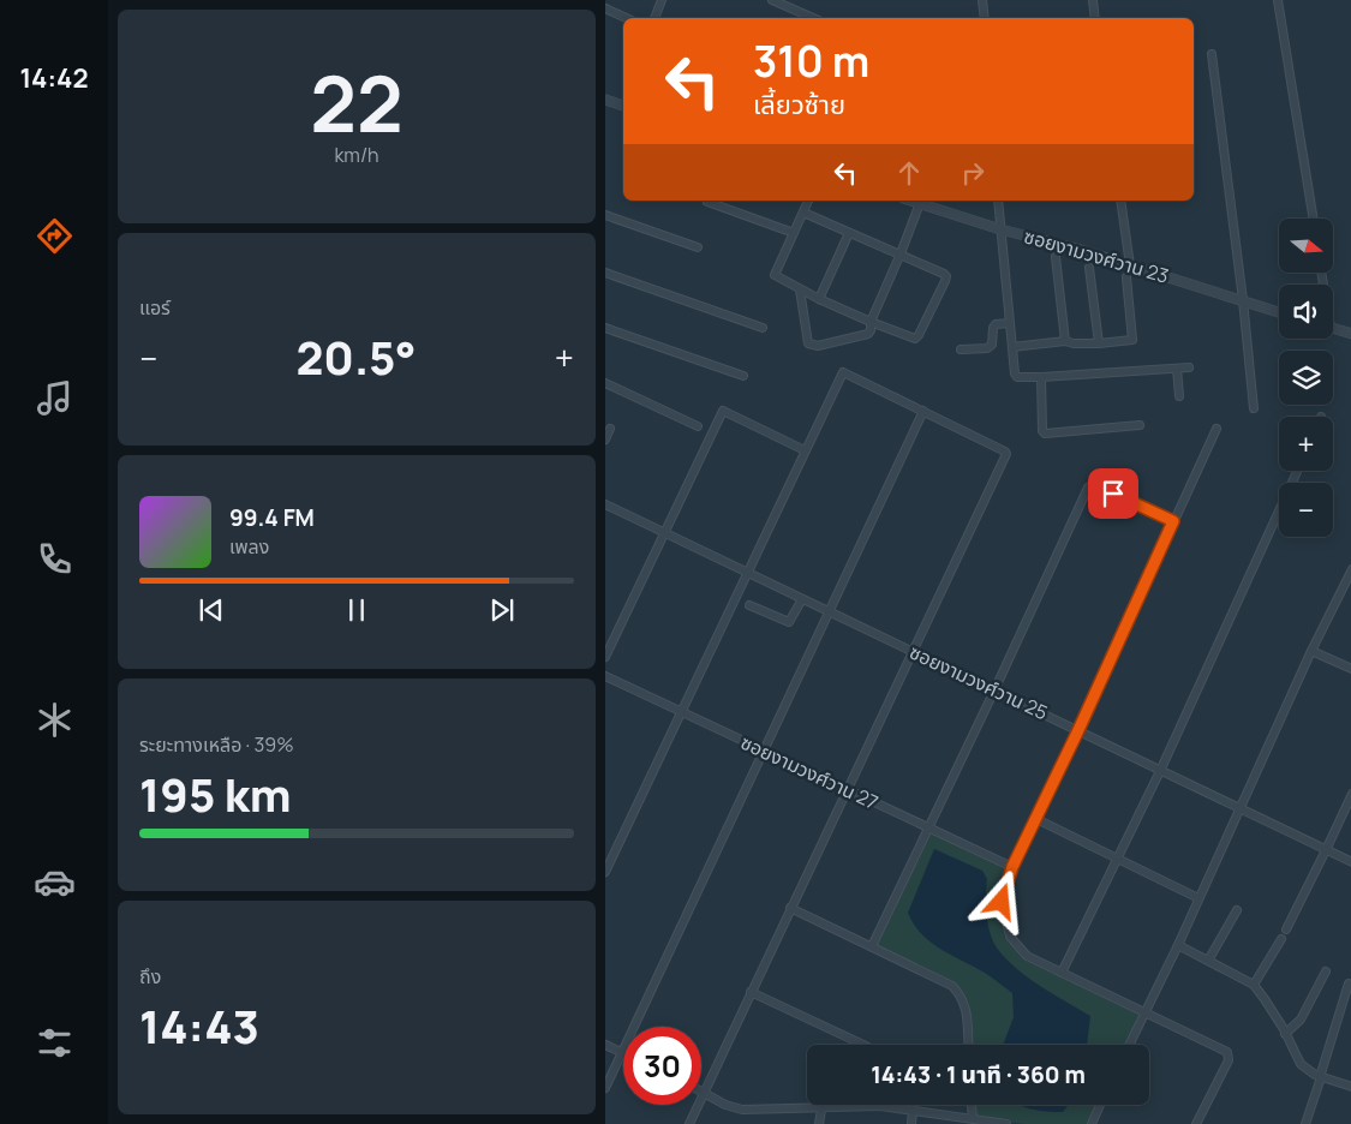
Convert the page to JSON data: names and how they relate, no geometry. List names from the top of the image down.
{
  "streets": {
    "street": ["ซอยงามวงศ์วาน 23", "ซอยงามวงศ์วาน 25", "ซอยงามวงศ์วาน 27"]
  },
  "north": "right",
  "page": {
    "tabs": "14:42",
    "tile": [
      ["22", "km/h"],
      "แอร์",
      ["ระยะทางเหลือ · 39%", "195 km"],
      ["ถึง", "14:43"]
    ],
    "turn": ["310 m", "เลี้ยวซ้าย"],
    "map_buttons": ["+", "−"],
    "heat": ["−", "20.5°", "+"],
    "song": ["99.4 FM", "เพลง"],
    "limit": "30",
    "trip": "14:43 · 1 นาที · 360 m"
  }
}
